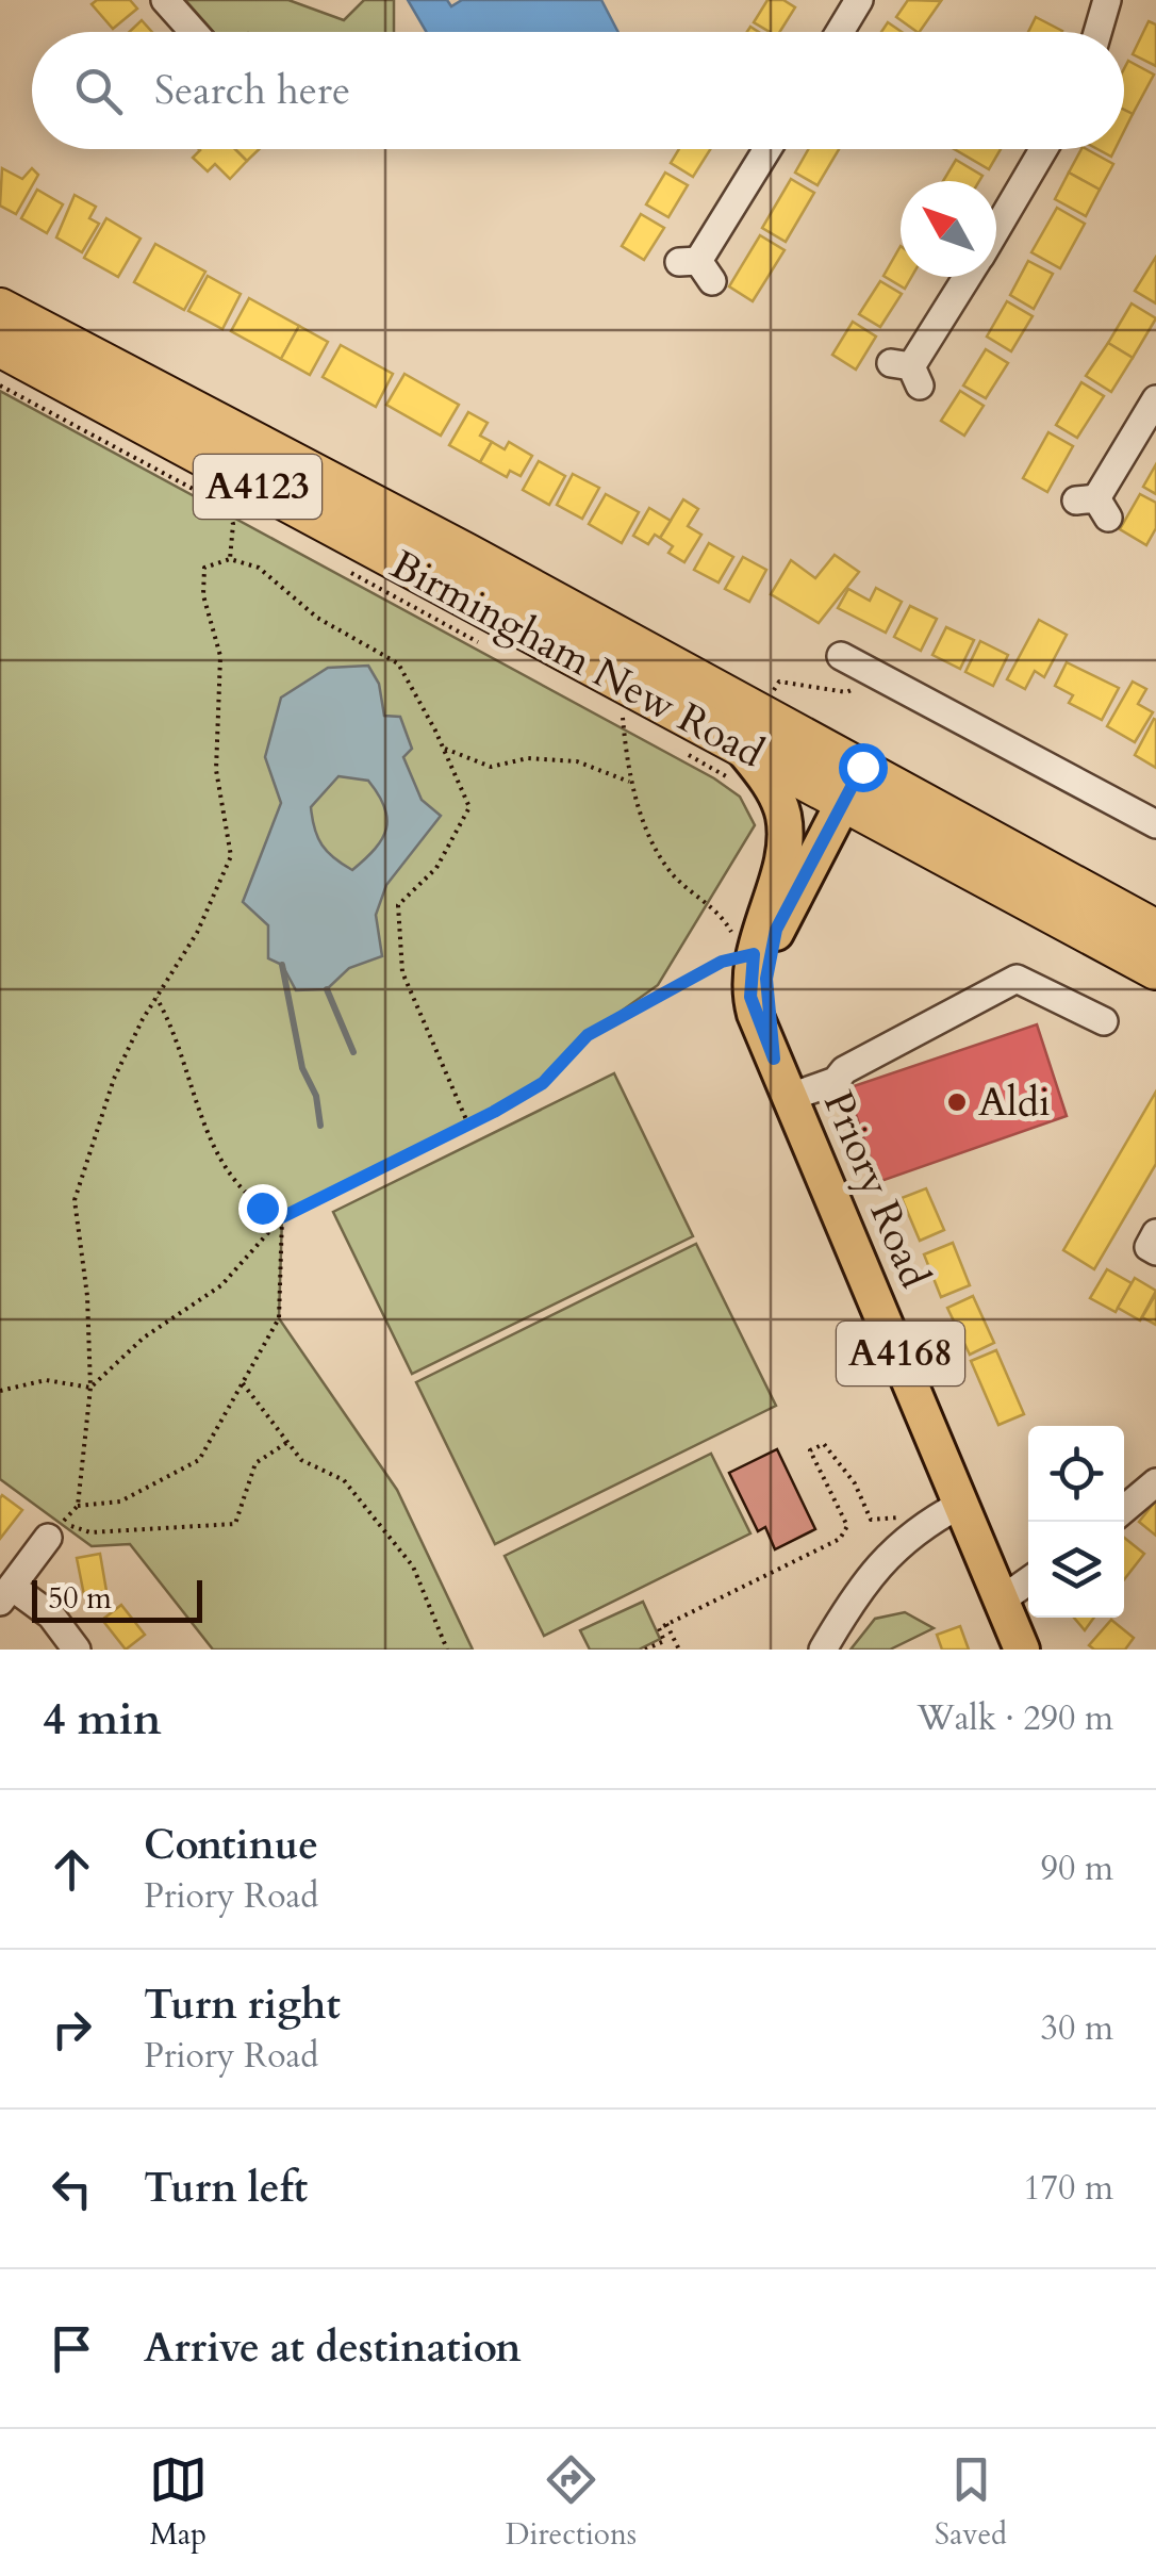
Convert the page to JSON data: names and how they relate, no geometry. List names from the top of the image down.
{
  "streets": {
    "highway": ["A4123", "Birmingham New Road"],
    "main road": ["Priory Road", "A4168"]
  },
  "crossings": [
    ["Birmingham New Road", "Priory Road"]
  ],
  "places": ["Aldi"],
  "scale_bar": "50 m",
  "north": "top left",
  "page": {
    "search": "Search here",
    "scale": "50 m",
    "heading": ["4 min", "Walk · 290 m"],
    "list": [
      ["Continue", "Priory Road", "90 m"],
      ["Turn right", "Priory Road", "30 m"],
      ["Turn left", "170 m"],
      "Arrive at destination"
    ],
    "nav": ["Map", "Directions", "Saved"]
  }
}
